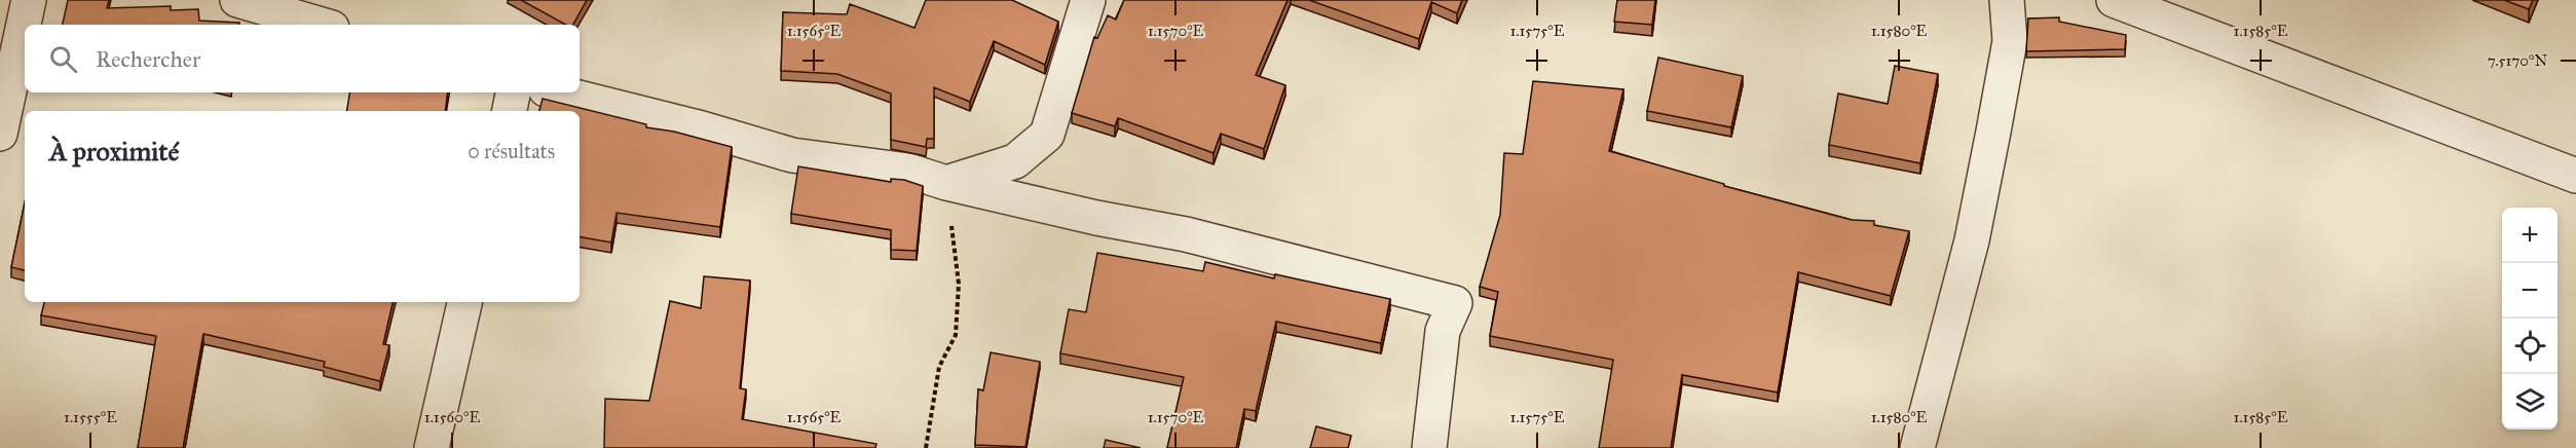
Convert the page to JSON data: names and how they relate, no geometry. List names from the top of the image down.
{
  "page": {
    "search": "Rechercher",
    "heading": ["À proximité", "0 résultats"],
    "map_buttons": ["+", "−"]
  },
  "coordinates": [
    "1.1565°E",
    "1.1570°E",
    "1.1575°E",
    "1.1580°E",
    "1.1585°E",
    "7.5170°N",
    "1.1555°E",
    "1.1560°E"
  ]
}
